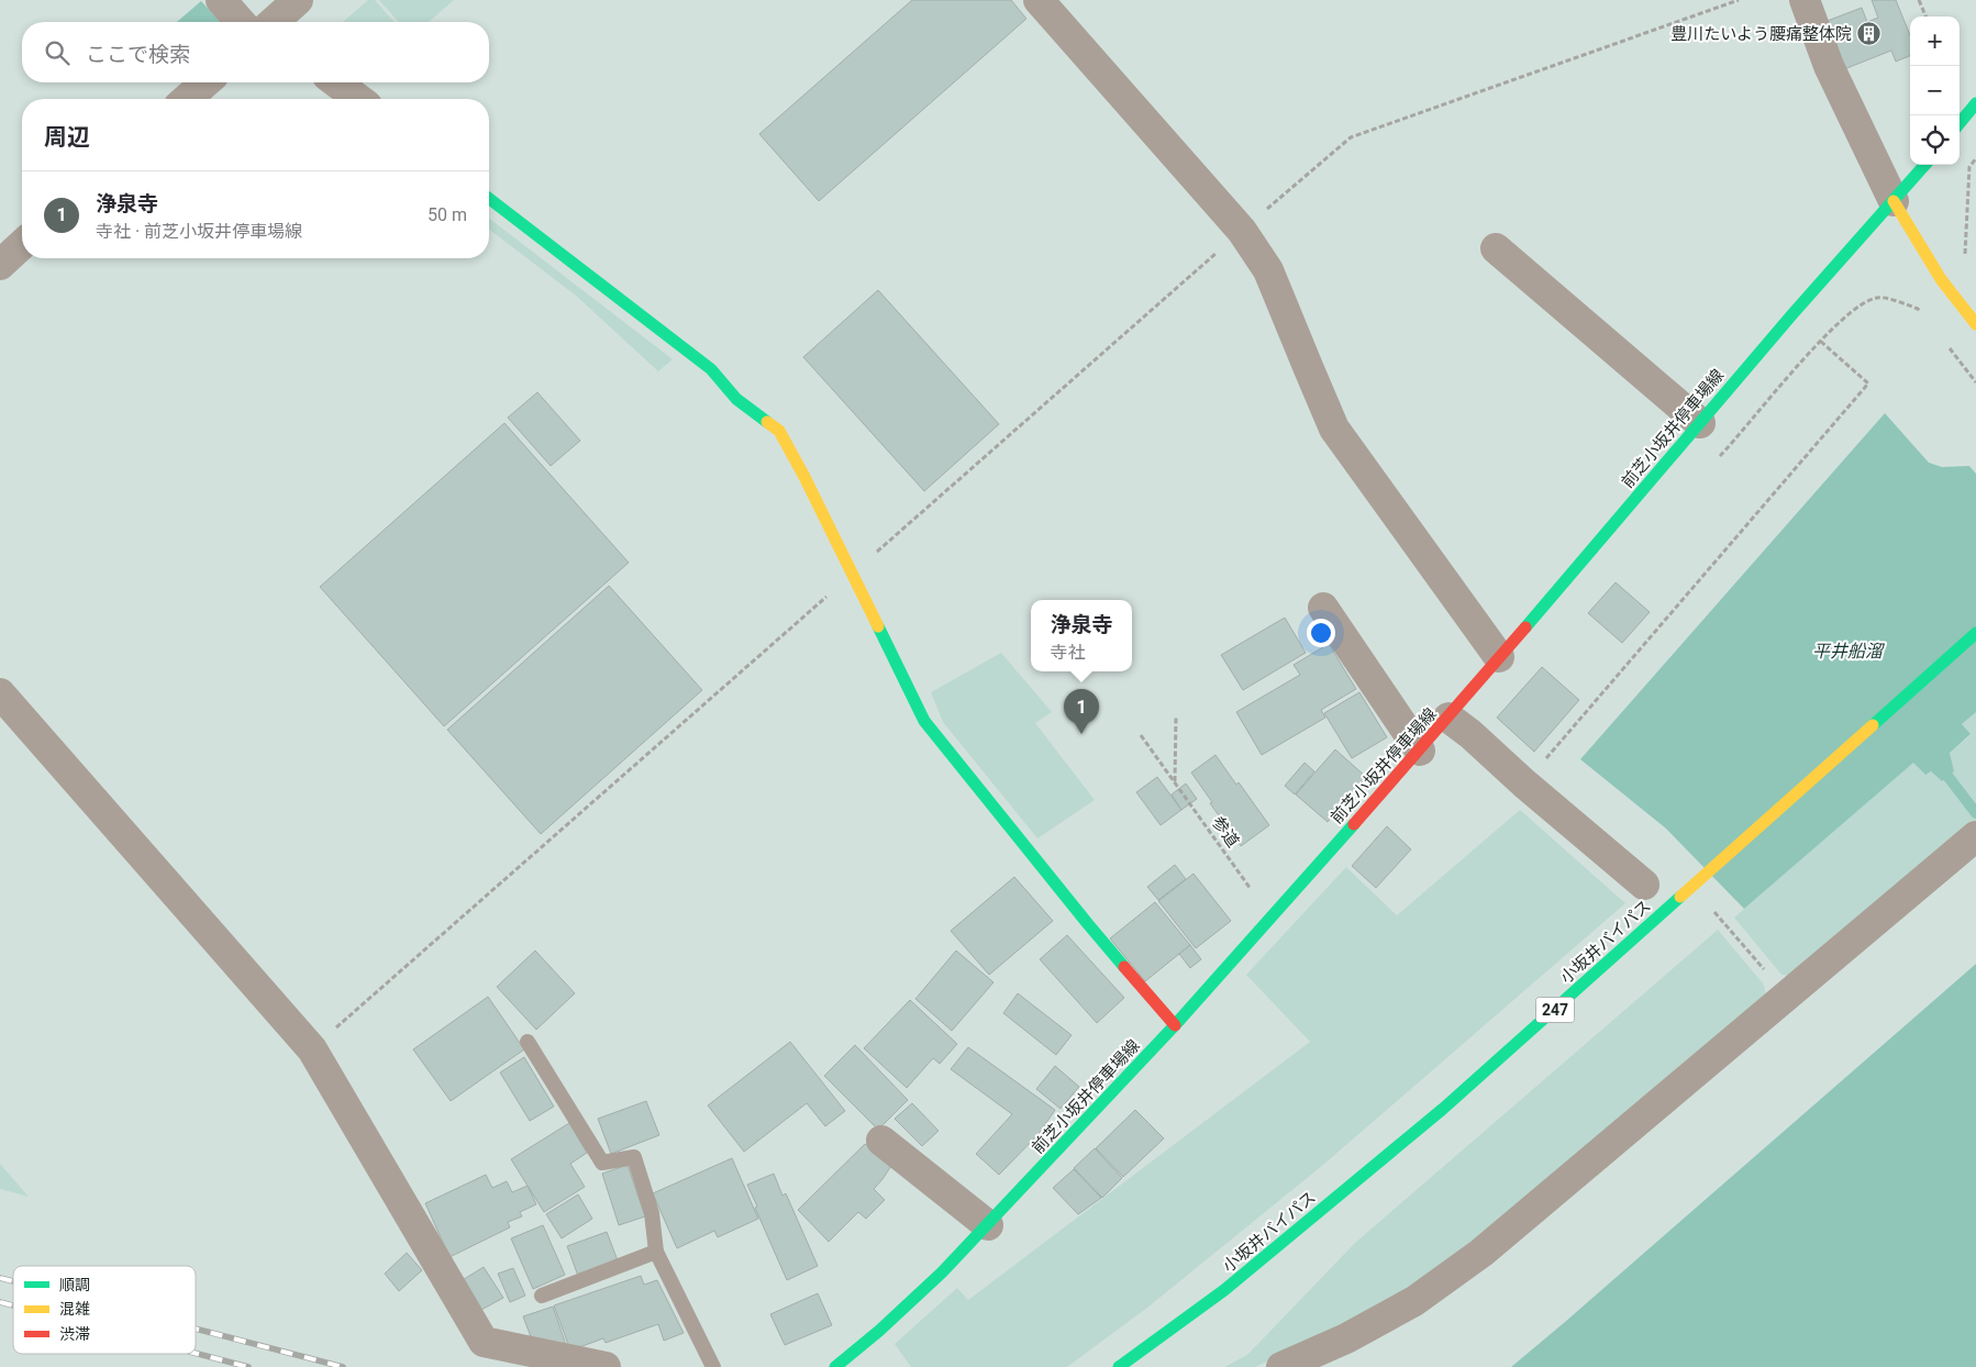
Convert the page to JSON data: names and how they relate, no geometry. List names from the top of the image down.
{
  "streets": {
    "main road": ["前芝小坂井停車場線", "小坂井バイパス", "247"],
    "path": ["参道"]
  },
  "water": ["平井船溜"],
  "places": {
    "building": ["豊川たいよう腰痛整体院"]
  },
  "legend": ["順調", "混雑", "渋滞"],
  "page": {
    "map_buttons": ["+", "−"],
    "search": "ここで検索",
    "heading": "周辺",
    "list": [
      {
        "mark": "1",
        "name": "浄泉寺",
        "note": "寺社 · 前芝小坂井停車場線",
        "value": "50 m"
      }
    ],
    "popup": ["浄泉寺", "寺社"],
    "pins": "1"
  }
}
